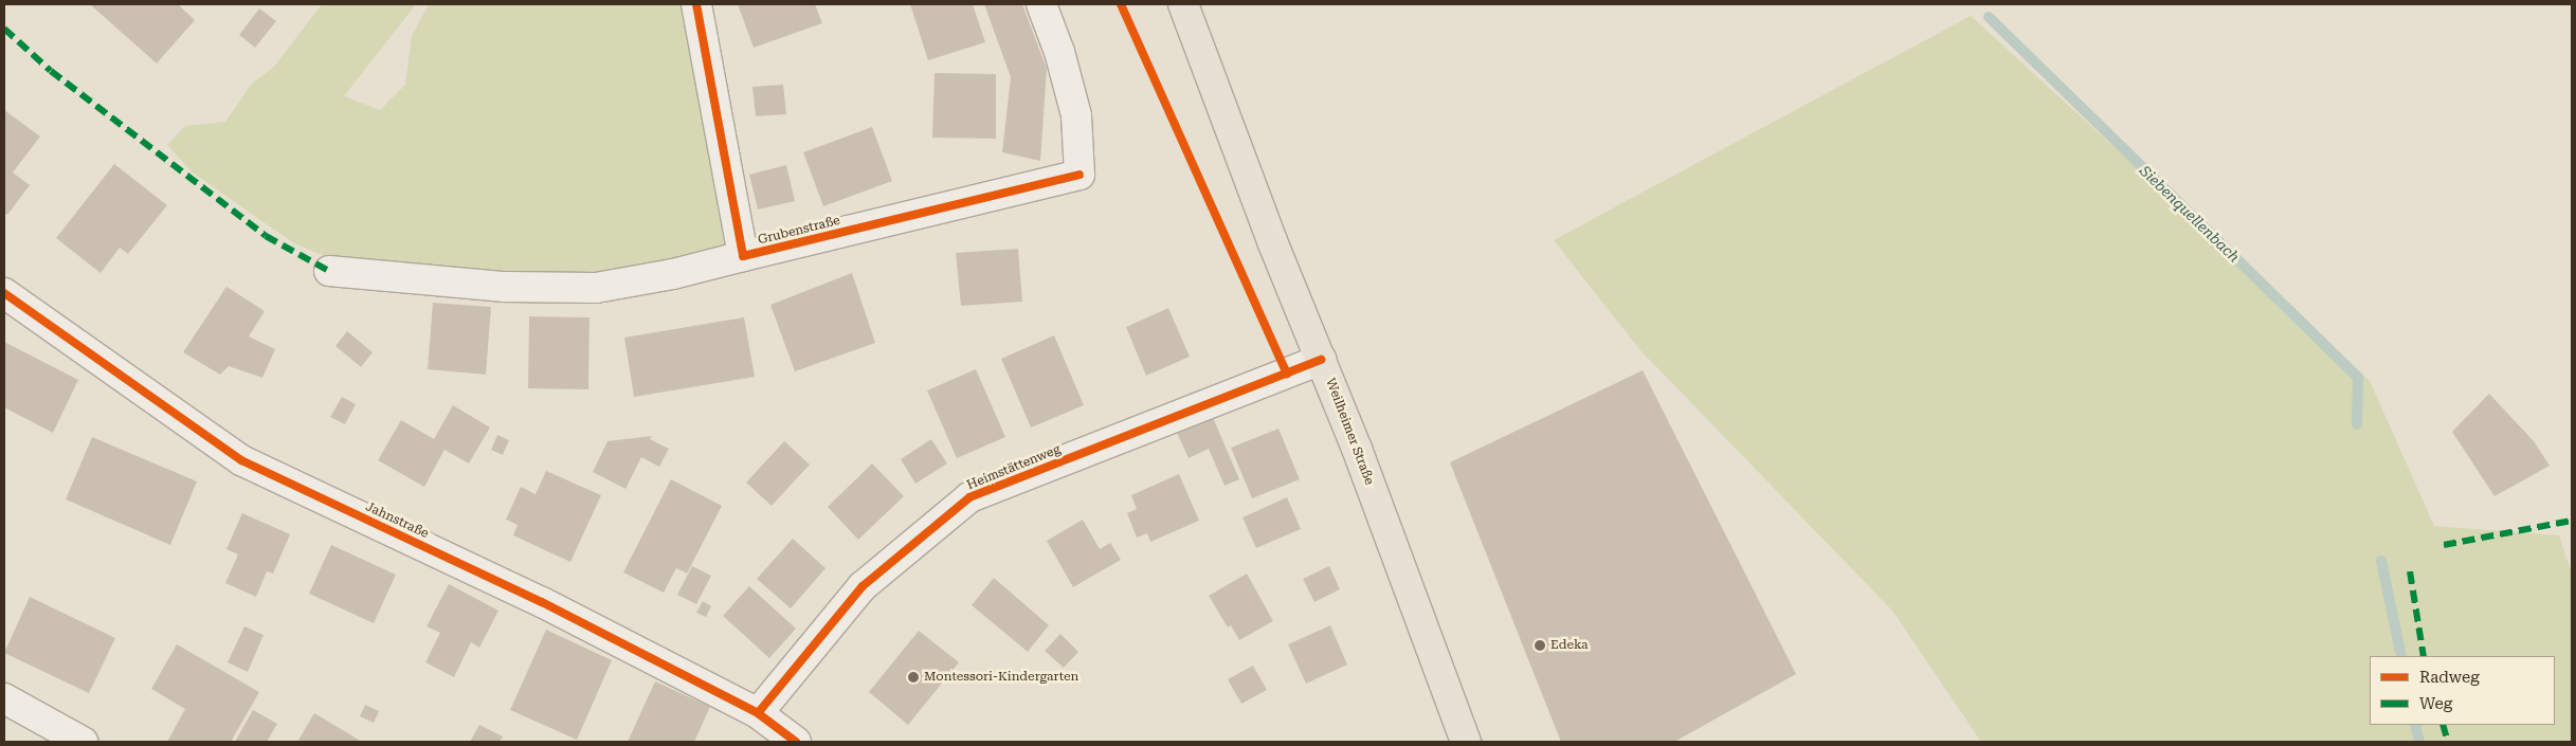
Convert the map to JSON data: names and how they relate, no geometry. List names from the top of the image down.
{
  "streets": {
    "main road": ["Weilheimer Straße"],
    "street": ["Grubenstraße", "Heimstättenweg", "Jahnstraße"]
  },
  "crossings": [
    ["Weilheimer Straße", "Heimstättenweg"],
    ["Heimstättenweg", "Jahnstraße"]
  ],
  "water": ["Siebenquellenbach"],
  "places": ["Edeka", "Montessori-Kindergarten"],
  "legend": ["Radweg", "Weg"]
}
